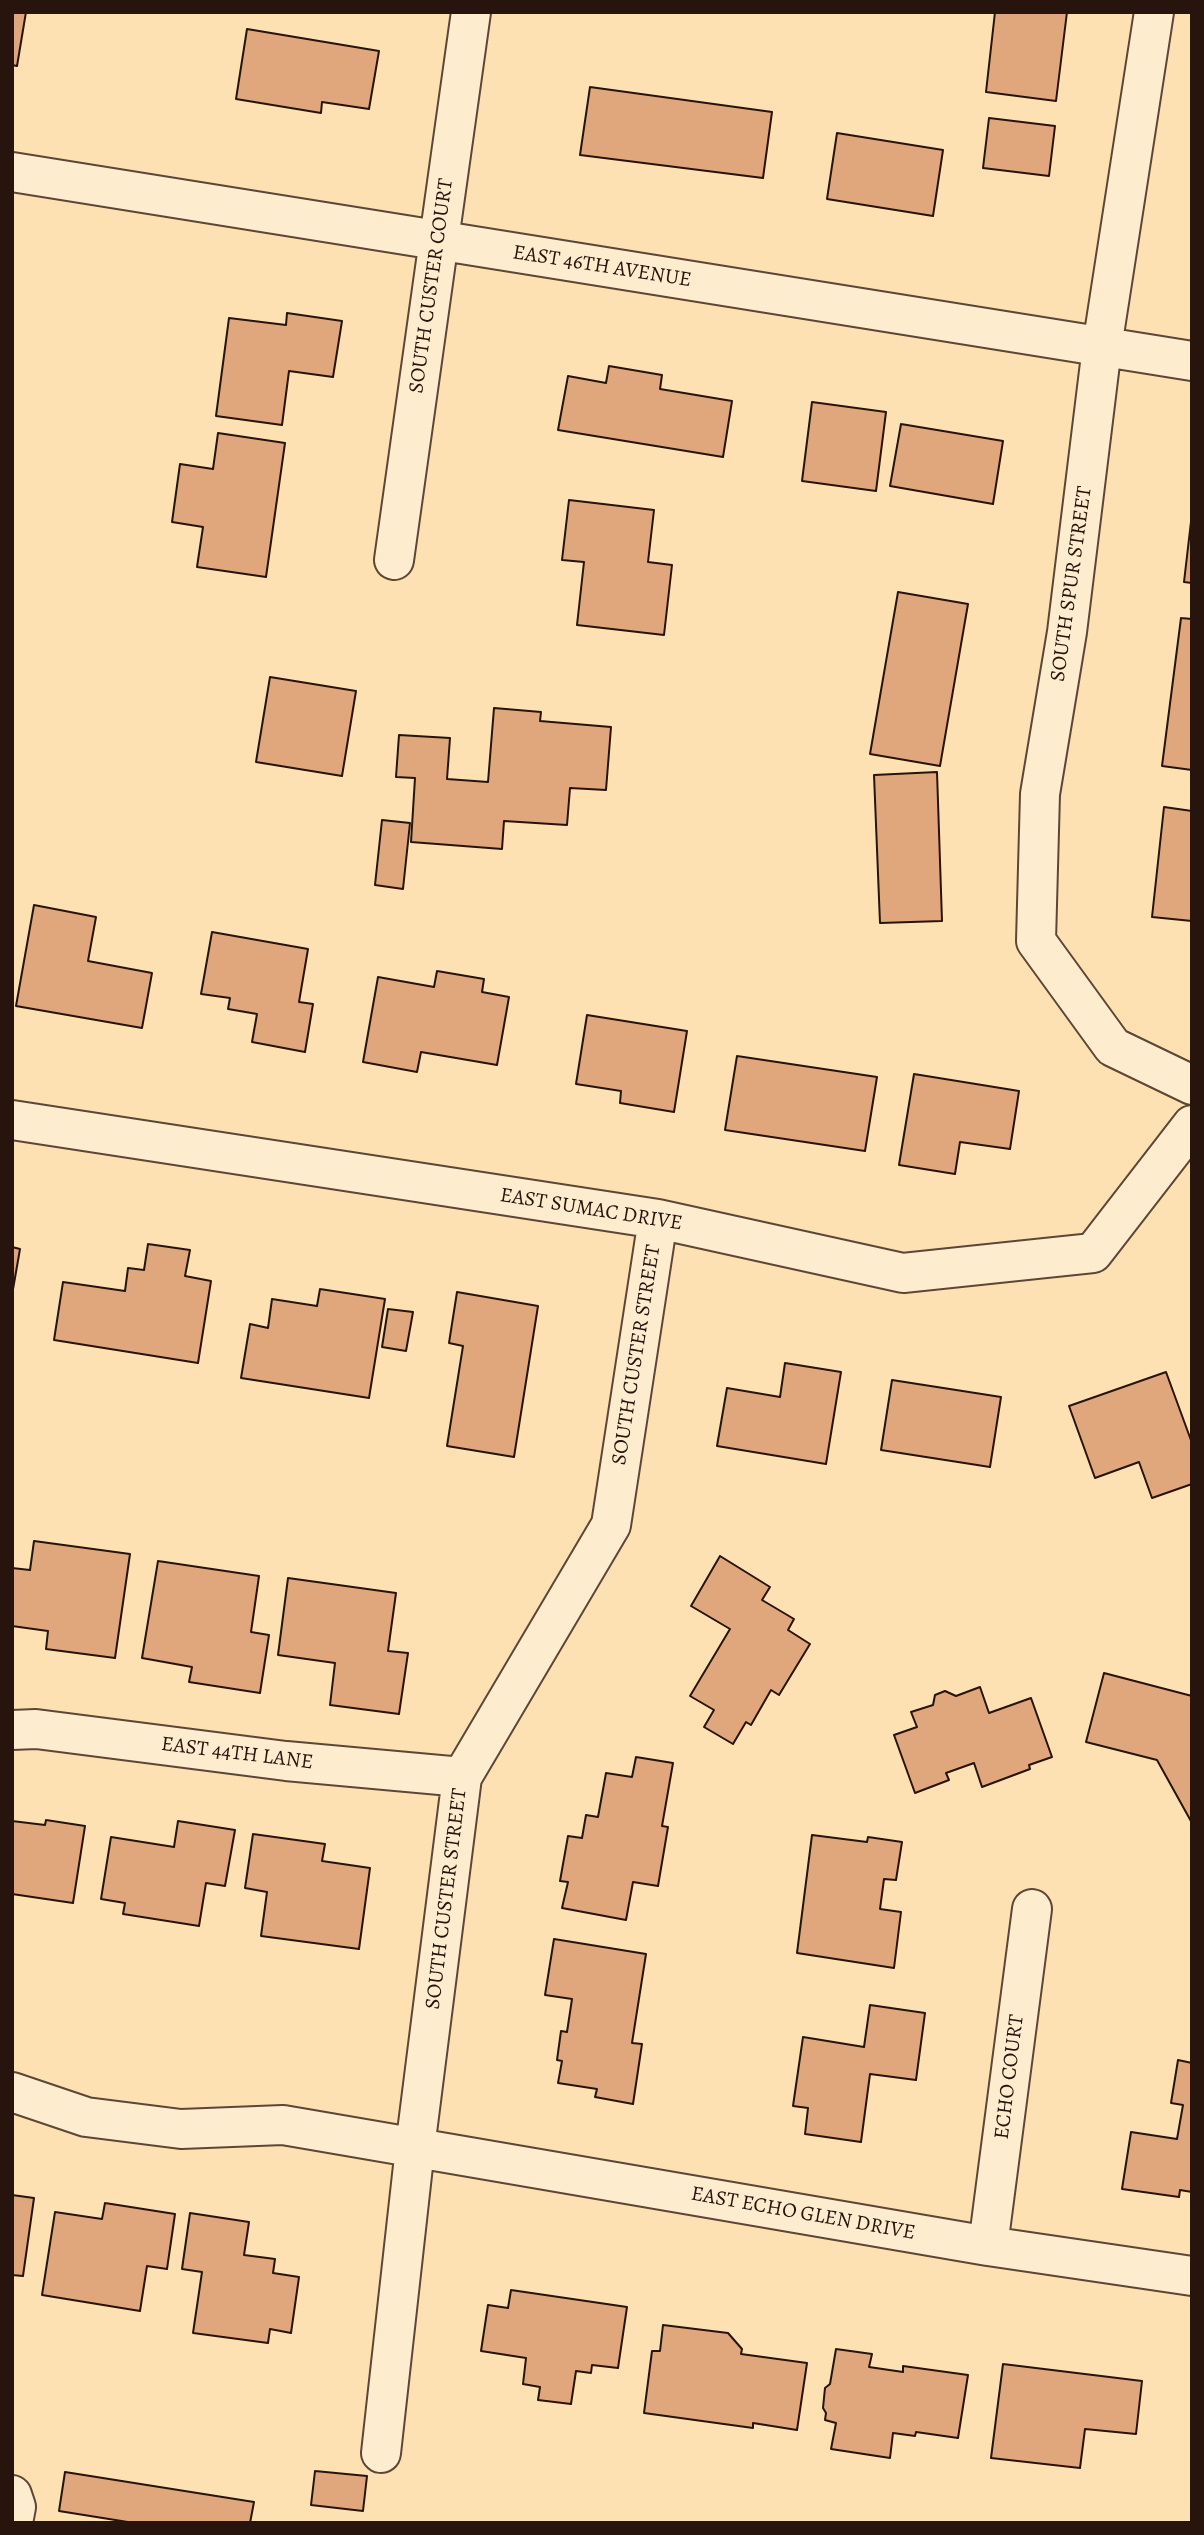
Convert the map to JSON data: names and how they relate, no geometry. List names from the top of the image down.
{
  "streets": {
    "street": [
      "EAST 46TH AVENUE",
      "SOUTH CUSTER COURT",
      "SOUTH SPUR STREET",
      "EAST SUMAC DRIVE",
      "SOUTH CUSTER STREET",
      "EAST 44TH LANE",
      "ECHO COURT",
      "EAST ECHO GLEN DRIVE"
    ]
  },
  "crossings": [
    ["EAST 46TH AVENUE", "SOUTH CUSTER COURT"],
    ["EAST 46TH AVENUE", "SOUTH SPUR STREET"],
    ["EAST SUMAC DRIVE", "SOUTH CUSTER STREET"],
    ["SOUTH CUSTER STREET", "EAST 44TH LANE"],
    ["SOUTH CUSTER STREET", "EAST ECHO GLEN DRIVE"],
    ["ECHO COURT", "EAST ECHO GLEN DRIVE"]
  ]
}
